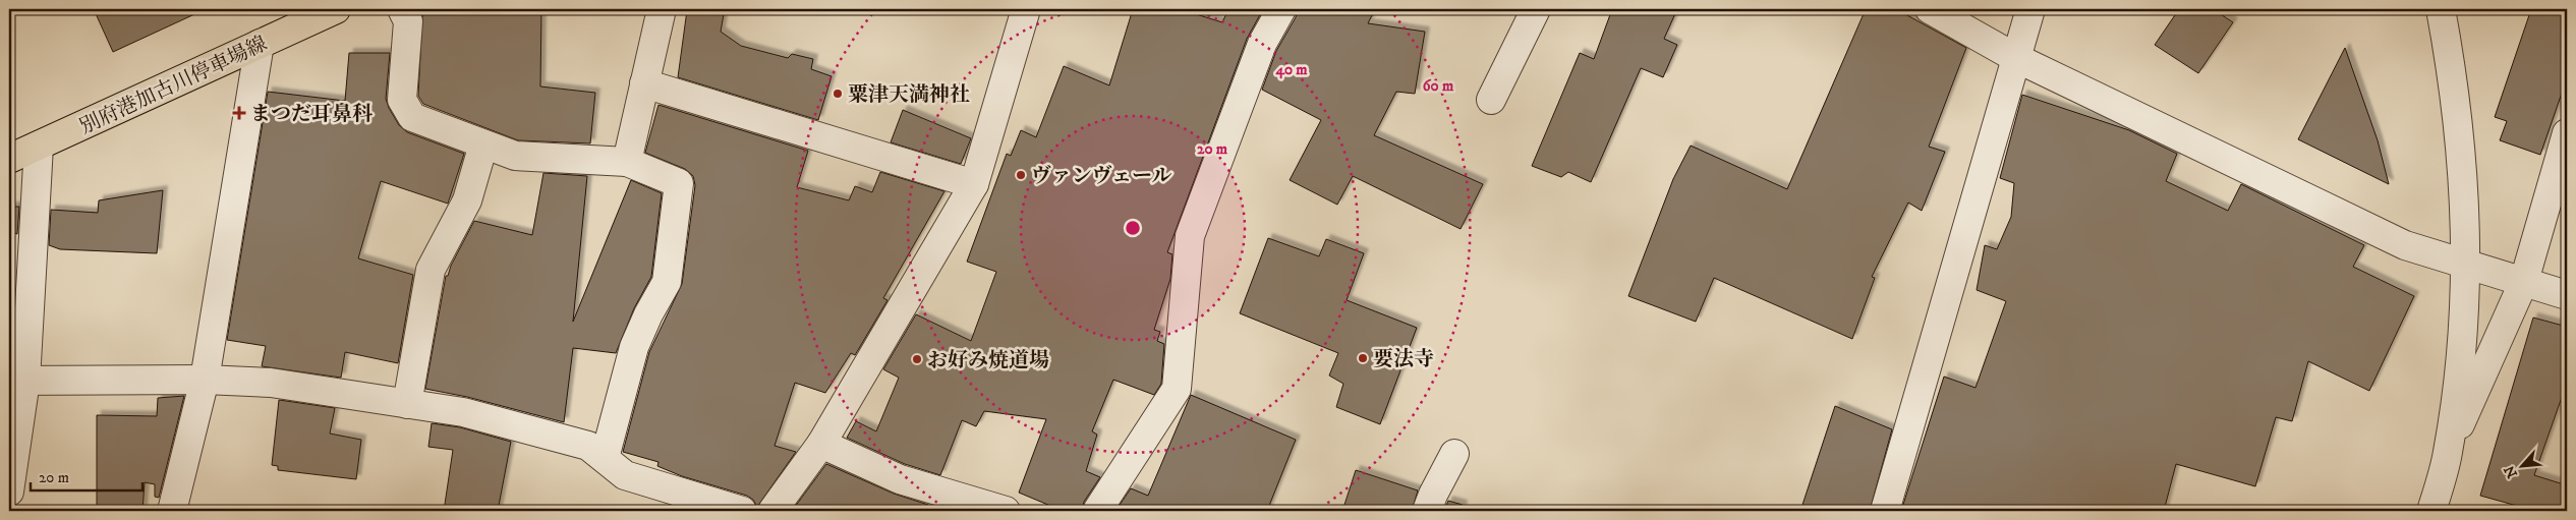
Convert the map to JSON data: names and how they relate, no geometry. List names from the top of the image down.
{
  "streets": {
    "main road": ["別府港加古川停車場線"]
  },
  "places": {
    "other": [
      "粟津天満神社",
      "ヴァンヴェール",
      "要法寺",
      "お好み焼道場"
    ],
    "health": ["まつだ耳鼻科"]
  },
  "scale_bar": "20 m",
  "north": "bottom left",
  "rings": ["40 m", "60 m", "20 m"]
}
